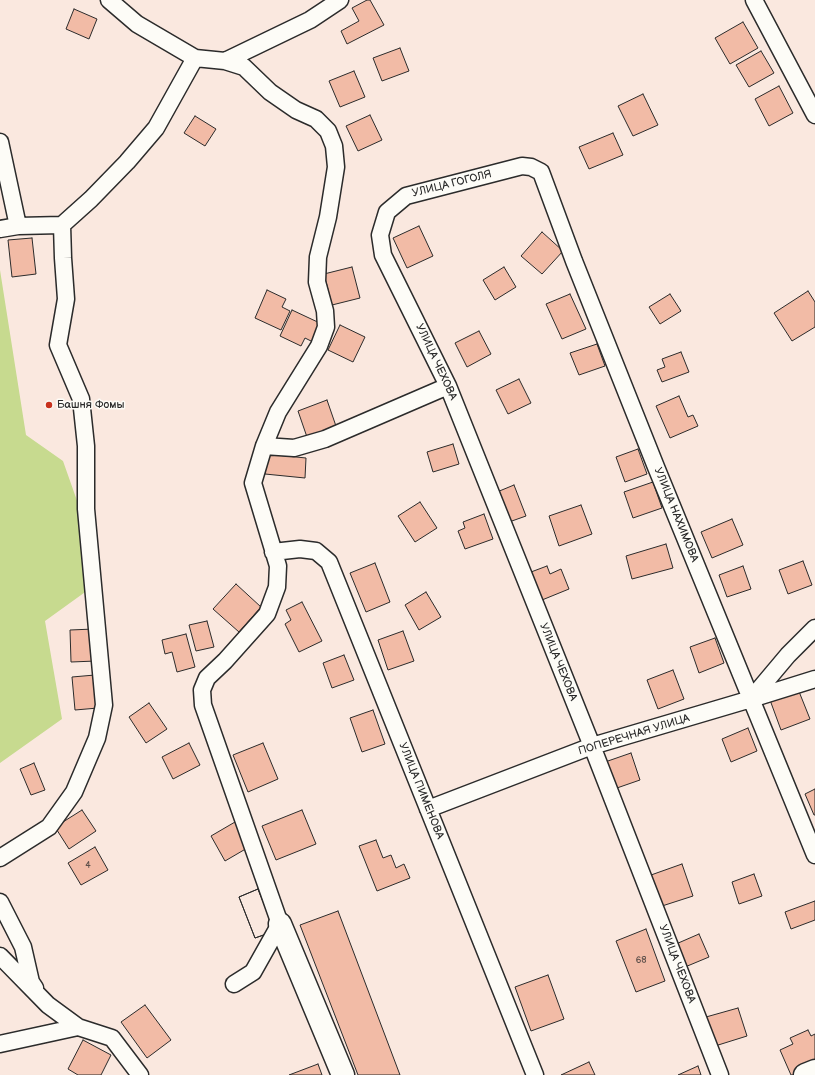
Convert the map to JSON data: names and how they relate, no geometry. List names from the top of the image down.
{
  "streets": {
    "street": [
      "УЛИЦА ГОГОЛЯ",
      "УЛИЦА ЧЕХОВА",
      "УЛИЦА НАХИМОВА",
      "ПОПЕРЕЧНАЯ УЛИЦА",
      "УЛИЦА ПИМЕНОВА"
    ]
  },
  "crossings": [
    ["УЛИЦА ГОГОЛЯ", "УЛИЦА ЧЕХОВА"],
    ["УЛИЦА ГОГОЛЯ", "УЛИЦА НАХИМОВА"],
    ["УЛИЦА ЧЕХОВА", "ПОПЕРЕЧНАЯ УЛИЦА"],
    ["УЛИЦА НАХИМОВА", "ПОПЕРЕЧНАЯ УЛИЦА"],
    ["ПОПЕРЕЧНАЯ УЛИЦА", "УЛИЦА ПИМЕНОВА"]
  ],
  "places": ["Башня Фомы"],
  "house_numbers": ["4", "68"]
}
